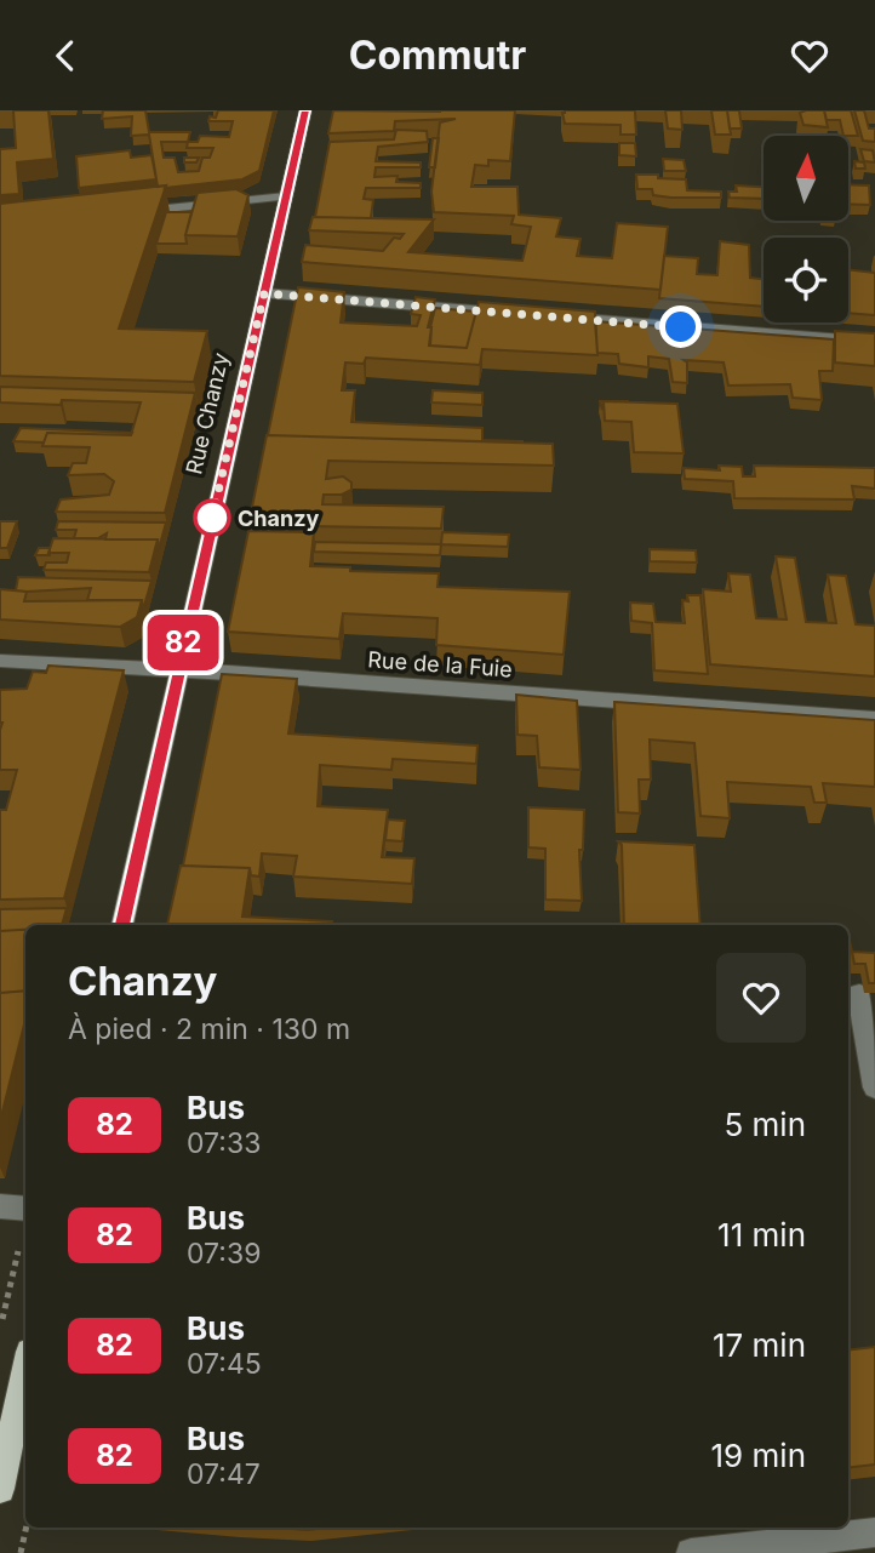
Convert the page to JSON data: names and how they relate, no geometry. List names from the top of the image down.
{
  "streets": {
    "main road": ["Rue Chanzy"],
    "street": ["Rue de la Fuie"]
  },
  "crossings": [
    ["Rue Chanzy", "Rue de la Fuie"]
  ],
  "places": ["Chanzy"],
  "lines": ["bus line 82"],
  "north": "top",
  "page": {
    "header": "Commutr",
    "on_map": "82",
    "heading": ["Chanzy", "À pied · 2 min · 130 m"],
    "list": [
      {
        "mark": "82",
        "name": "Bus",
        "note": "07:33",
        "value": "5 min"
      },
      {
        "mark": "82",
        "name": "Bus",
        "note": "07:39",
        "value": "11 min"
      },
      {
        "mark": "82",
        "name": "Bus",
        "note": "07:45",
        "value": "17 min"
      },
      {
        "mark": "82",
        "name": "Bus",
        "note": "07:47",
        "value": "19 min"
      }
    ]
  }
}
